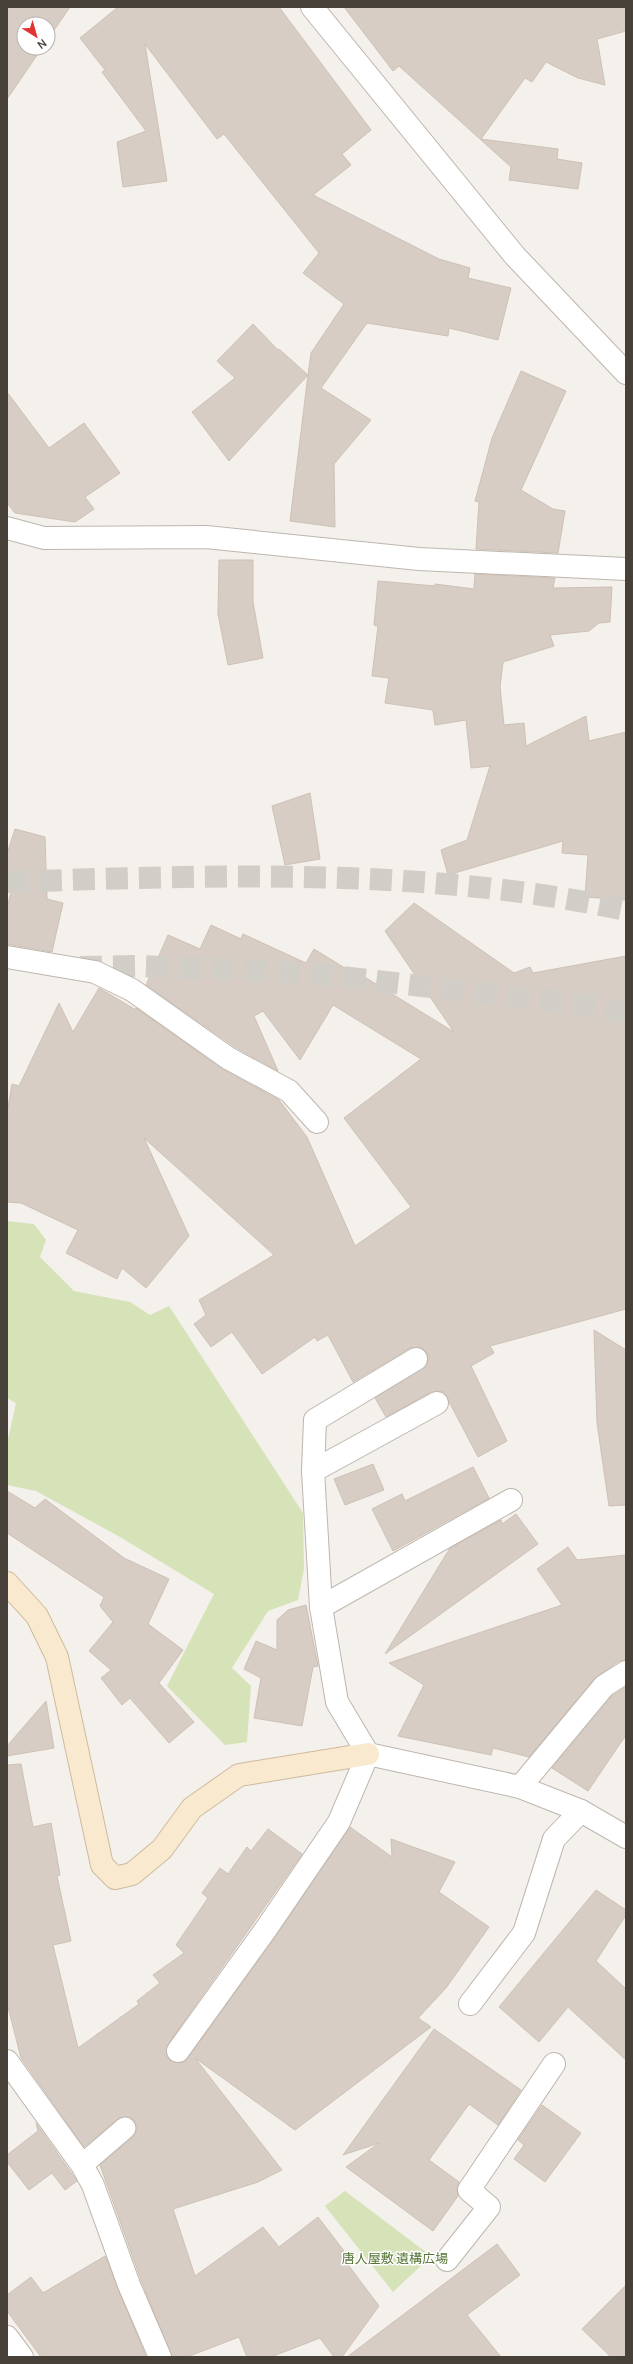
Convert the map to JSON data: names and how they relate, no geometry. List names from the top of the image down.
{
  "parks": ["唐人屋敷 遺構広場"],
  "north": "bottom right"
}
